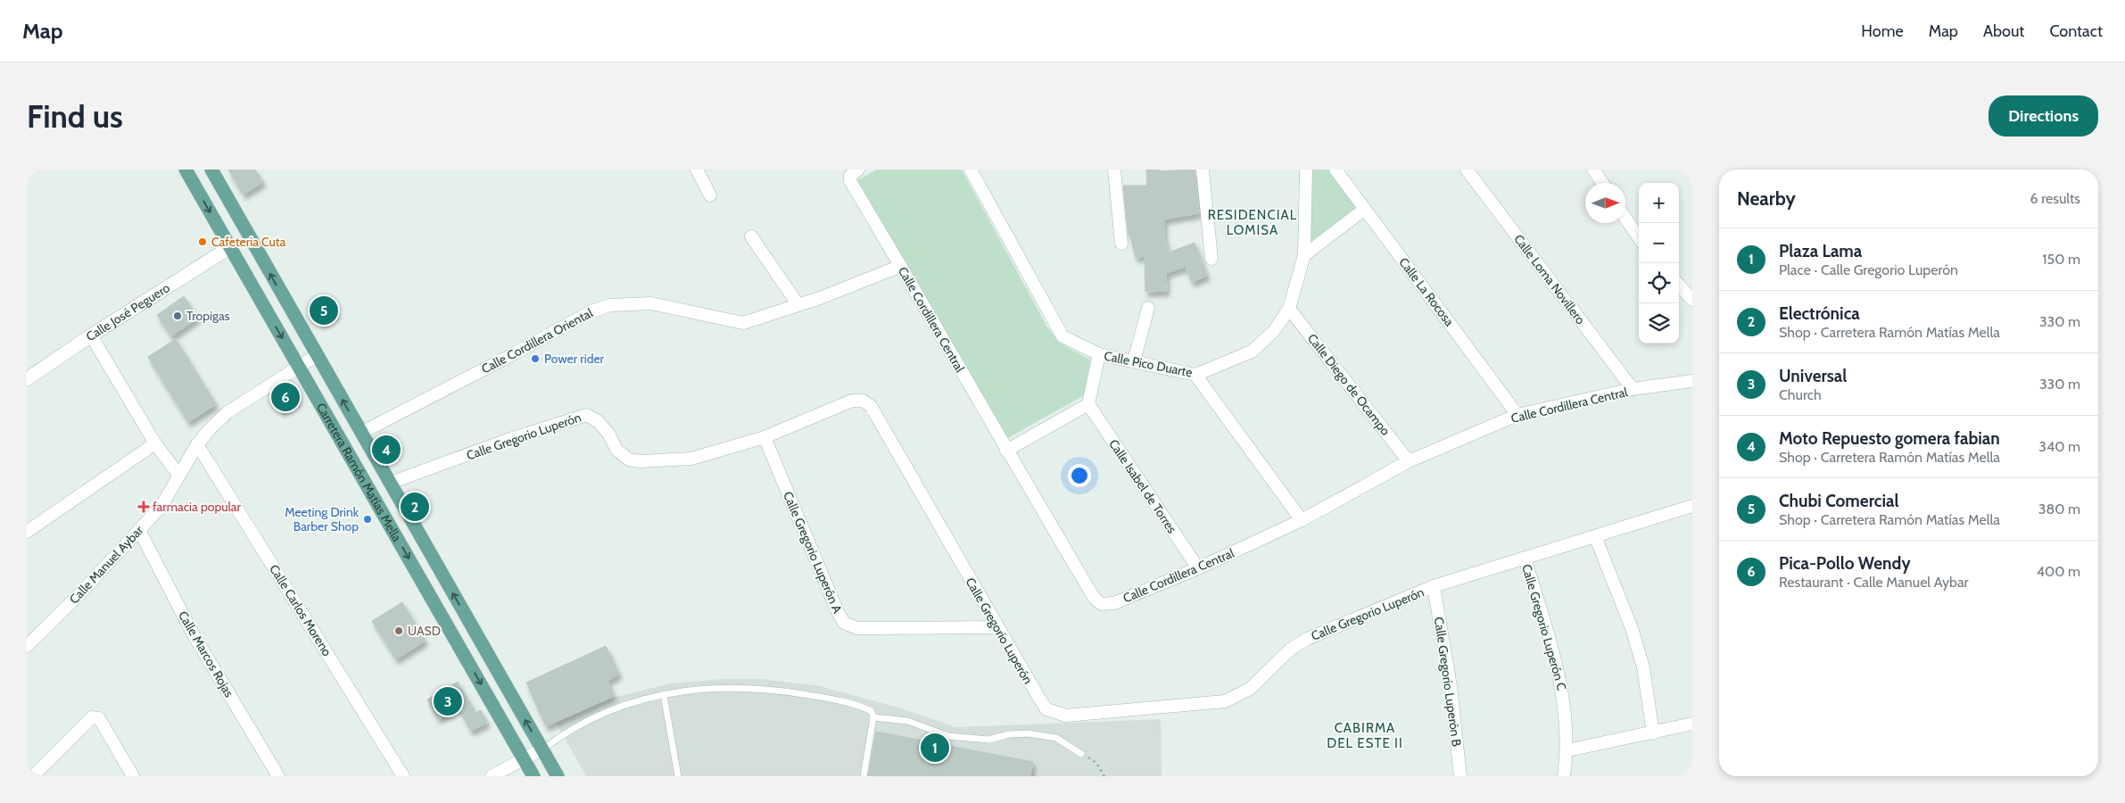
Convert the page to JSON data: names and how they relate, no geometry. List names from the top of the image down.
{
  "streets": {
    "main road": ["Calle José Peguero", "Carretera Ramón Matías Mella"],
    "street": [
      "Calle Loma Novillero",
      "Calle La Rocosa",
      "Calle Cordillera Central",
      "Calle Cordillera Oriental",
      "Calle Pico Duarte",
      "Calle Diego de Ocampo",
      "Calle Gregorio Luperón",
      "Calle Isabel de Torres",
      "Calle Gregorio Luperón A",
      "Calle Manuel Aybar",
      "Calle Carlos Moreno",
      "Calle Gregorio Luperón C",
      "Calle Marcos Rojas",
      "Calle Gregorio Luperón B"
    ]
  },
  "crossings": [
    ["Calle Loma Novillero", "Calle Cordillera Central"],
    ["Calle La Rocosa", "Calle Cordillera Central"],
    ["Calle José Peguero", "Carretera Ramón Matías Mella"],
    ["Calle Cordillera Central", "Calle Cordillera Oriental"],
    ["Calle Cordillera Central", "Calle Diego de Ocampo"],
    ["Calle Cordillera Central", "Calle Isabel de Torres"],
    ["Calle Cordillera Oriental", "Carretera Ramón Matías Mella"],
    ["Calle Pico Duarte", "Calle Diego de Ocampo"],
    ["Calle Gregorio Luperón", "Carretera Ramón Matías Mella"],
    ["Calle Gregorio Luperón", "Calle Gregorio Luperón A"],
    ["Calle Gregorio Luperón", "Calle Gregorio Luperón C"],
    ["Calle Gregorio Luperón", "Calle Gregorio Luperón B"],
    ["Carretera Ramón Matías Mella", "Calle Manuel Aybar"],
    ["Calle Manuel Aybar", "Calle Carlos Moreno"],
    ["Calle Manuel Aybar", "Calle Marcos Rojas"]
  ],
  "districts": ["RESIDENCIAL LOMISA", "CABIRMA DEL ESTE II"],
  "places": {
    "other": [
      "Cafeteria Cuta",
      "Tropigas",
      "Power rider",
      "Meeting Drink Barber Shop",
      "UASD"
    ],
    "health": ["farmacia popular"]
  },
  "north": "right",
  "page": {
    "header": "Map",
    "nav": [
      "Home",
      "Map",
      "About",
      "Contact"
    ],
    "buttons": "Directions",
    "title": "Find us",
    "heading": ["Nearby", "6 results"],
    "map_buttons": ["+", "−"],
    "list": [
      {
        "mark": "1",
        "name": "Plaza Lama",
        "note": "Place · Calle Gregorio Luperón",
        "value": "150 m"
      },
      {
        "mark": "2",
        "name": "Electrónica",
        "note": "Shop · Carretera Ramón Matías Mella",
        "value": "330 m"
      },
      {
        "mark": "3",
        "name": "Universal",
        "note": "Church",
        "value": "330 m"
      },
      {
        "mark": "4",
        "name": "Moto Repuesto gomera fabian",
        "note": "Shop · Carretera Ramón Matías Mella",
        "value": "340 m"
      },
      {
        "mark": "5",
        "name": "Chubi Comercial",
        "note": "Shop · Carretera Ramón Matías Mella",
        "value": "380 m"
      },
      {
        "mark": "6",
        "name": "Pica-Pollo Wendy",
        "note": "Restaurant · Calle Manuel Aybar",
        "value": "400 m"
      }
    ],
    "pins": [
      "5",
      "6",
      "4",
      "2",
      "3",
      "1"
    ]
  }
}
